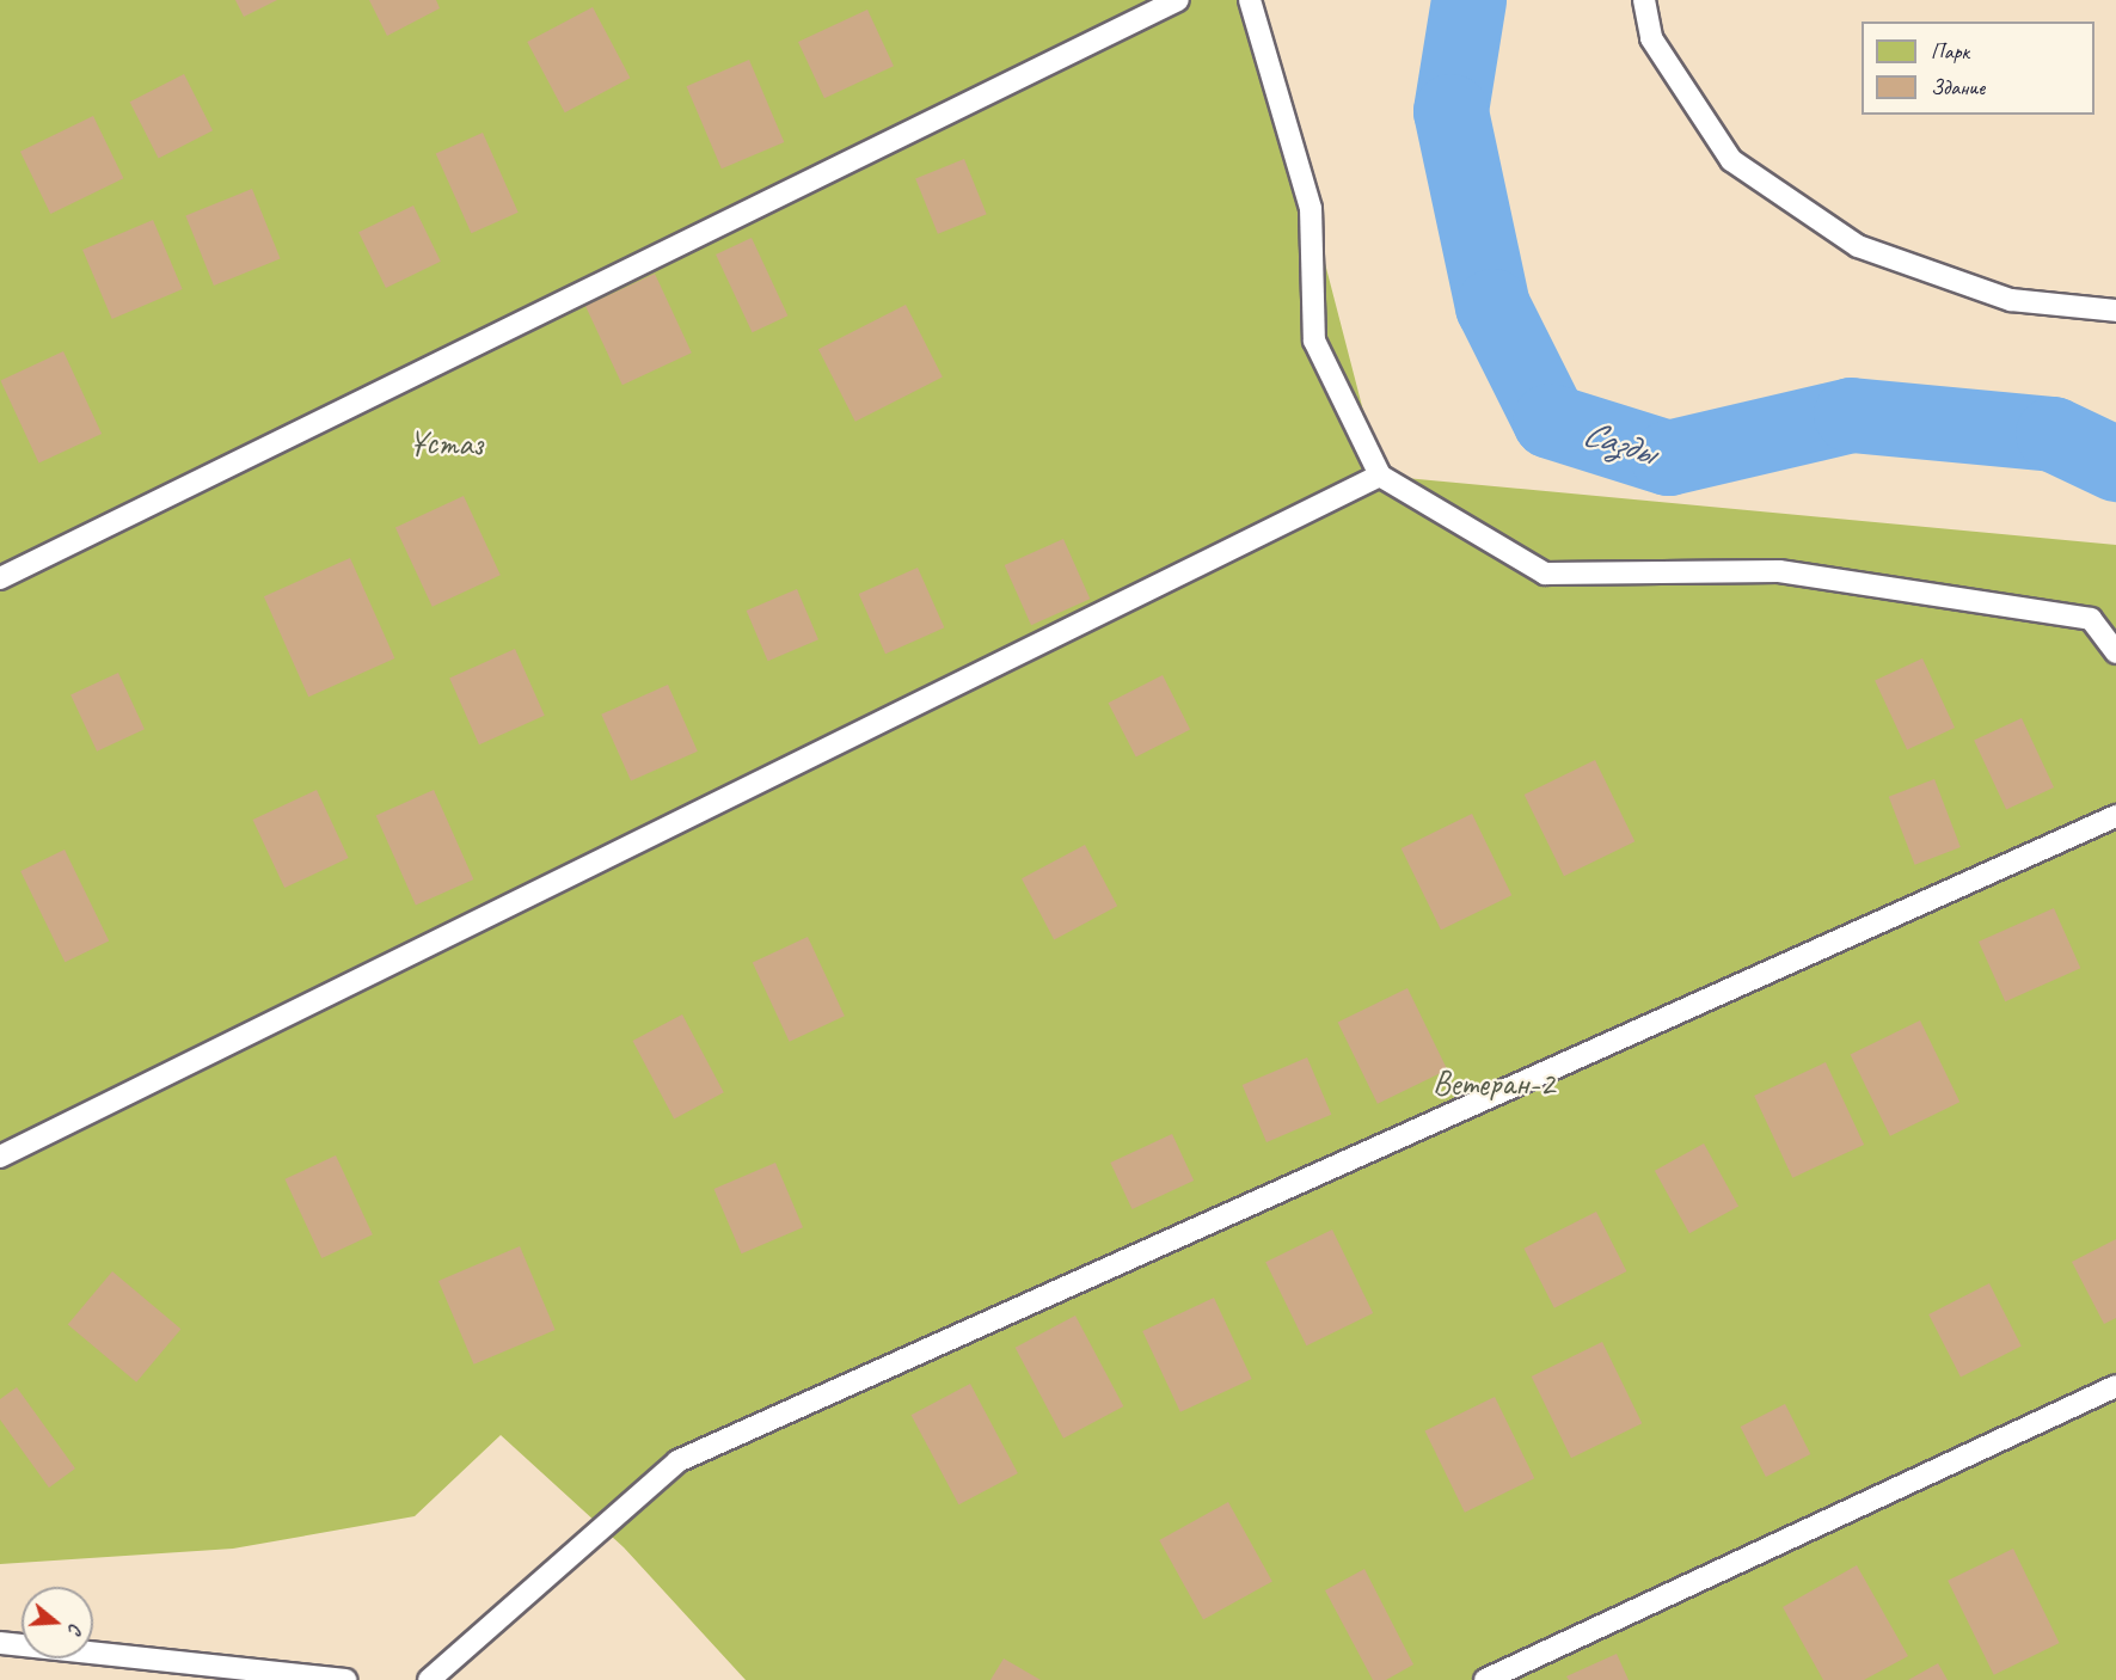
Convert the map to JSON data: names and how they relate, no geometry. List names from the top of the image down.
{
  "water": ["Сазды"],
  "parks": ["Ұстаз", "Ветеран-2"],
  "legend": ["Парк", "Здание"],
  "north": "right"
}
